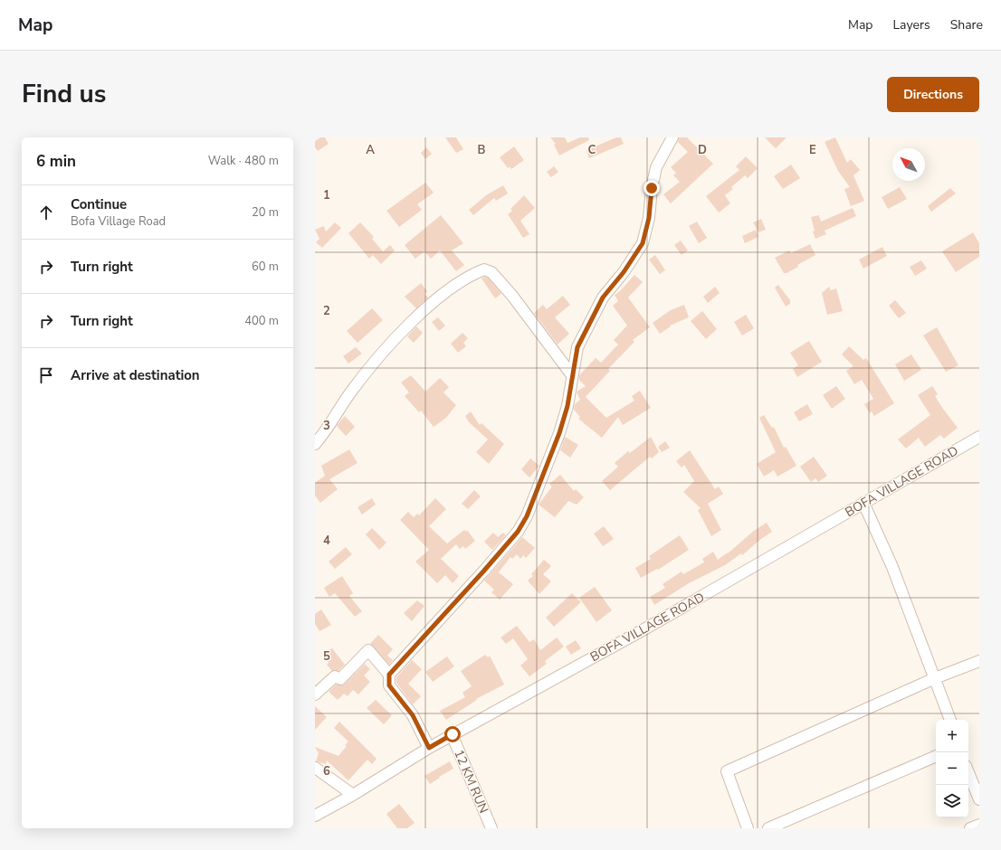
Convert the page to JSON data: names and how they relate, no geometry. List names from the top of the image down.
{
  "streets": {
    "street": ["BOFA VILLAGE ROAD", "12 KM RUN"]
  },
  "crossings": [
    ["BOFA VILLAGE ROAD", "12 KM RUN"]
  ],
  "north": "top left",
  "page": {
    "header": "Map",
    "nav": ["Map", "Layers", "Share"],
    "title": "Find us",
    "buttons": "Directions",
    "heading": ["6 min", "Walk · 480 m"],
    "list": [
      ["Continue", "Bofa Village Road", "20 m"],
      ["Turn right", "60 m"],
      ["Turn right", "400 m"],
      "Arrive at destination"
    ],
    "map_buttons": ["+", "−"]
  },
  "grid": {
    "columns": [
      "A",
      "B",
      "C",
      "D",
      "E"
    ],
    "rows": [
      "1",
      "2",
      "3",
      "4",
      "5",
      "6"
    ]
  }
}
